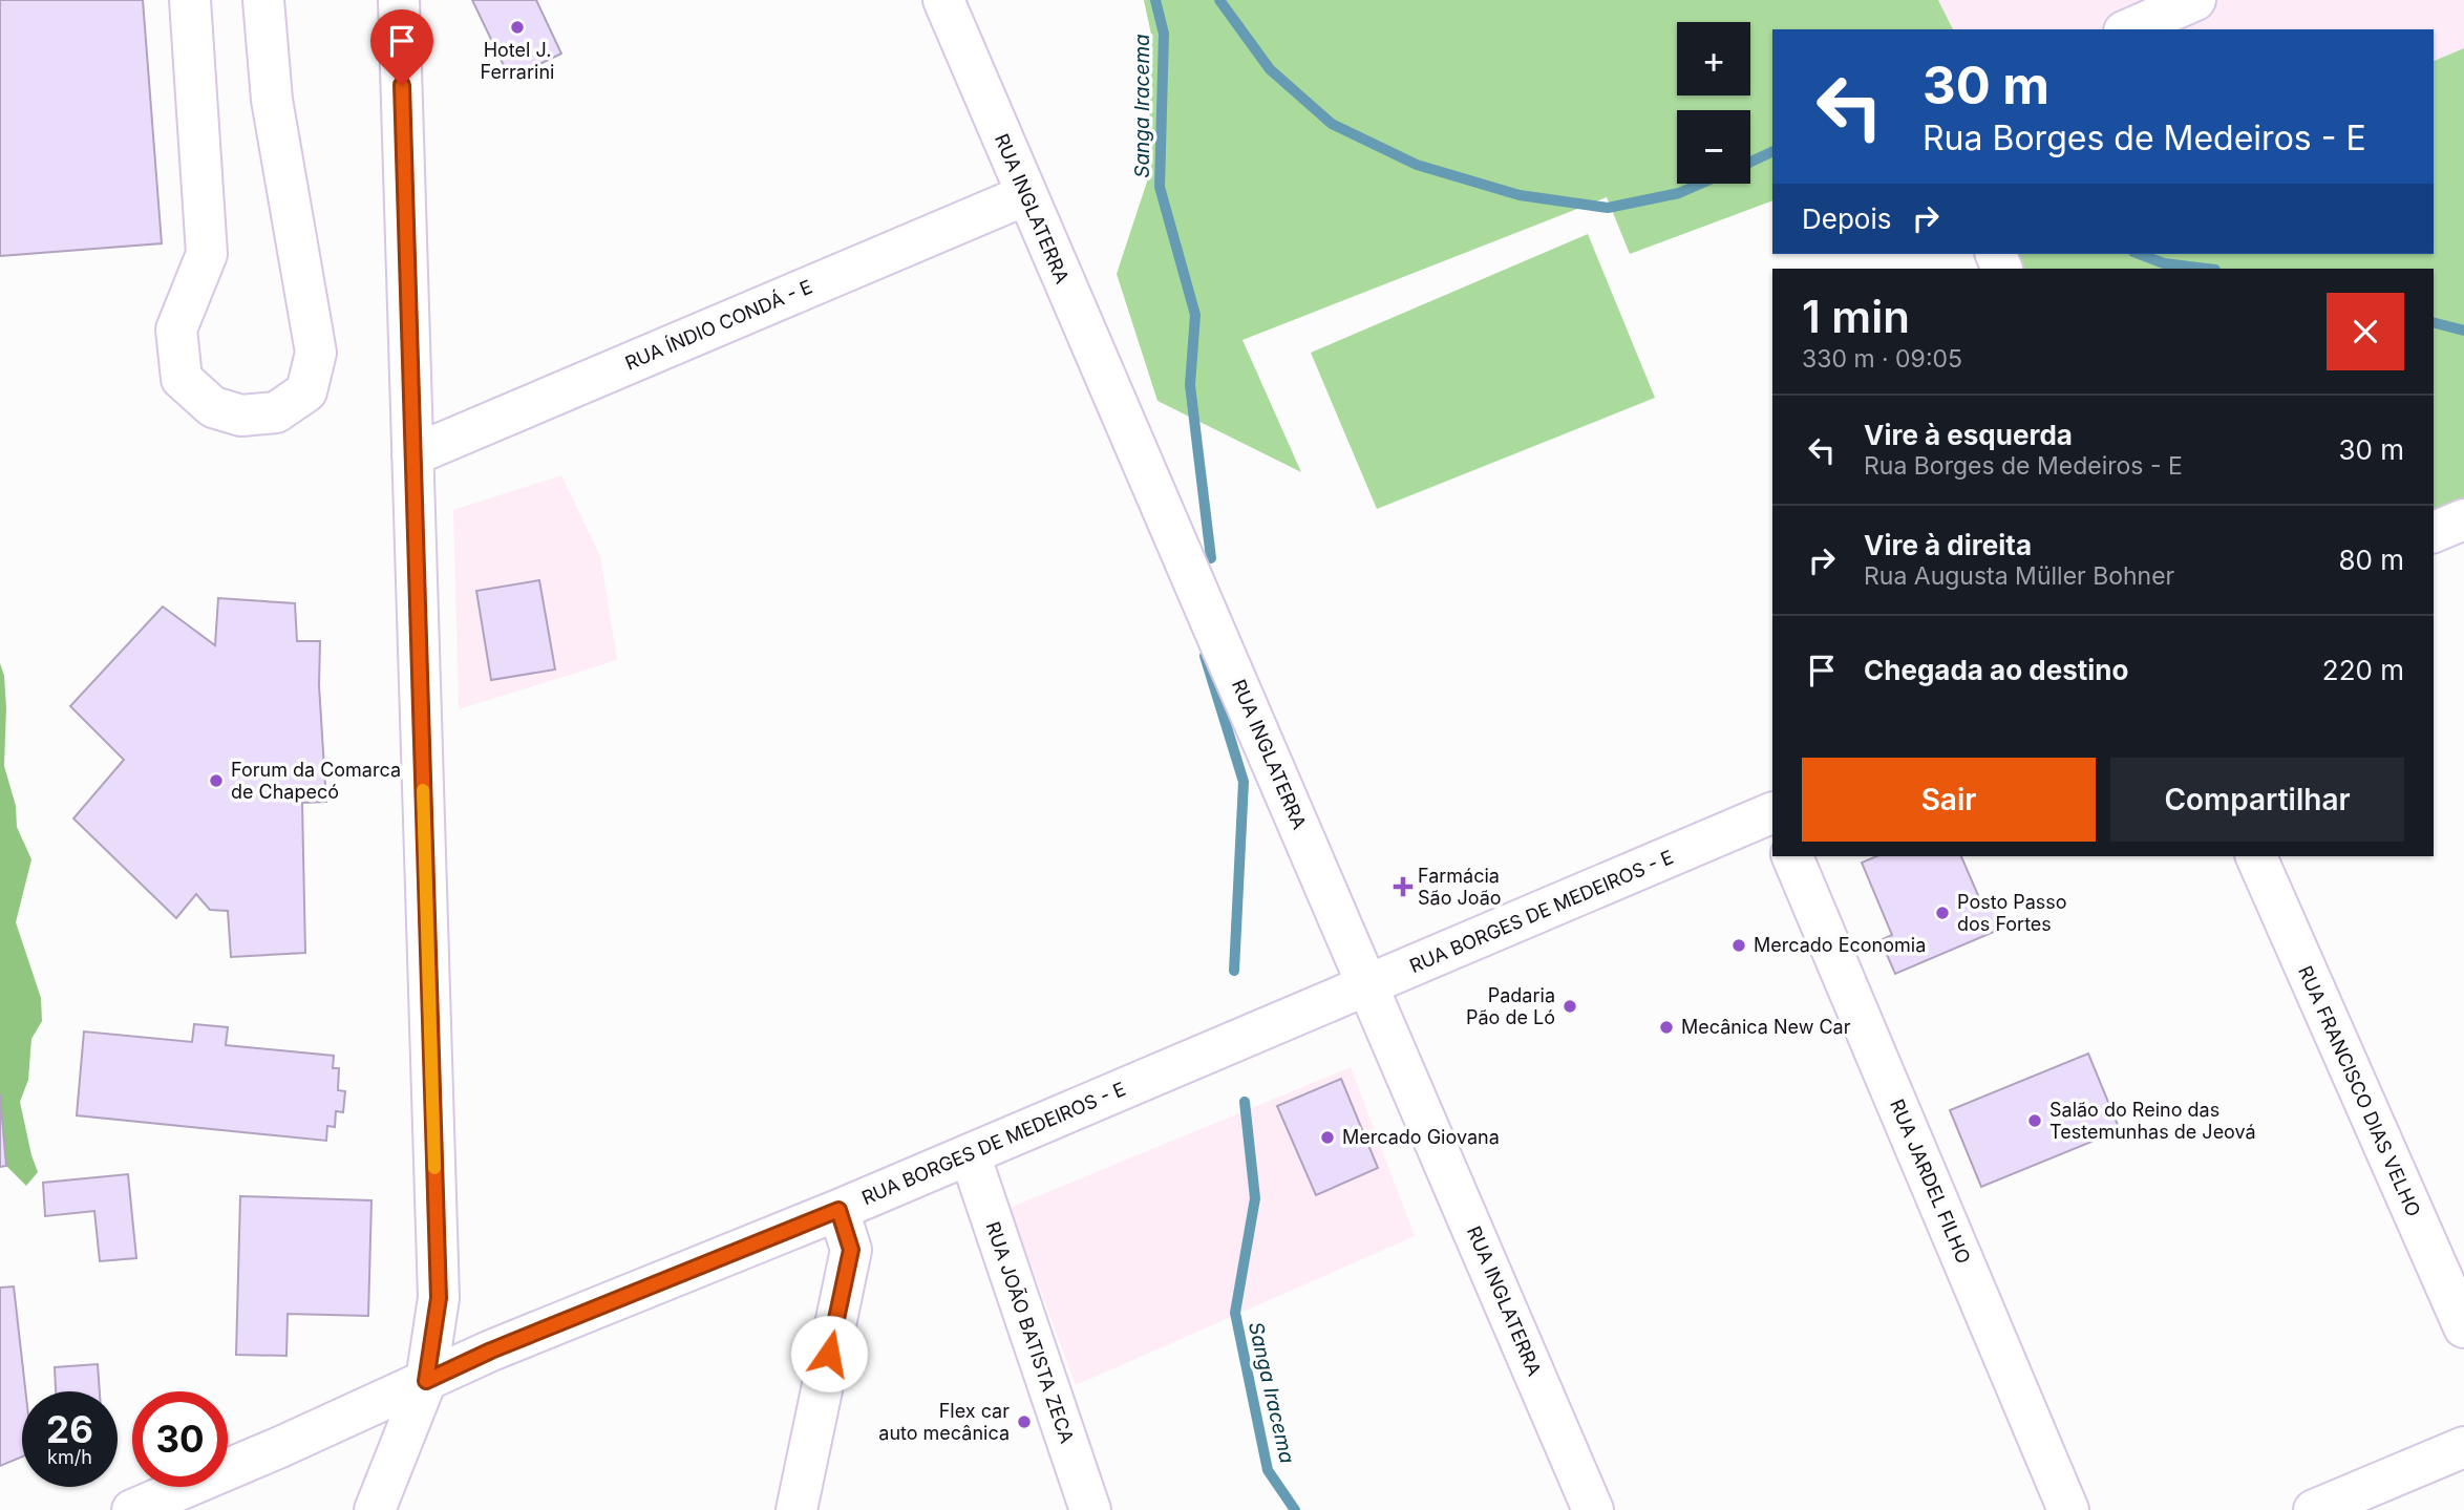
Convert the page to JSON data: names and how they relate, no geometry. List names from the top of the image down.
{
  "streets": {
    "street": [
      "RUA INGLATERRA",
      "RUA ÍNDIO CONDÁ - E",
      "RUA BORGES DE MEDEIROS - E",
      "RUA FRANCISCO DIAS VELHO",
      "RUA JARDEL FILHO",
      "RUA JOÃO BATISTA ZECA"
    ]
  },
  "crossings": [
    ["RUA INGLATERRA", "RUA ÍNDIO CONDÁ - E"],
    ["RUA INGLATERRA", "RUA BORGES DE MEDEIROS - E"],
    ["RUA BORGES DE MEDEIROS - E", "RUA JOÃO BATISTA ZECA"]
  ],
  "water": ["Sanga Iracema"],
  "places": {
    "other": [
      "Hotel J. Ferrarini",
      "Forum da Comarca de Chapecó",
      "Posto Passo dos Fortes",
      "Mercado Economia",
      "Padaria Pão de Ló",
      "Mecânica New Car",
      "Salão do Reino das Testemunhas de Jeová",
      "Mercado Giovana",
      "Flex car auto mecânica"
    ],
    "health": ["Farmácia São João"]
  },
  "page": {
    "map_buttons": ["+", "−"],
    "turn": ["30 m", "Rua Borges de Medeiros - E"],
    "then": "Depois",
    "heading": ["1 min", "330 m · 09:05"],
    "list": [
      {
        "name": "Vire à esquerda",
        "note": "Rua Borges de Medeiros - E",
        "value": "30 m"
      },
      {
        "name": "Vire à direita",
        "note": "Rua Augusta Müller Bohner",
        "value": "80 m"
      },
      {
        "name": "Chegada ao destino",
        "value": "220 m"
      }
    ],
    "buttons": ["Sair", "Compartilhar"],
    "speed": "26 km/h",
    "limit": "30"
  }
}
